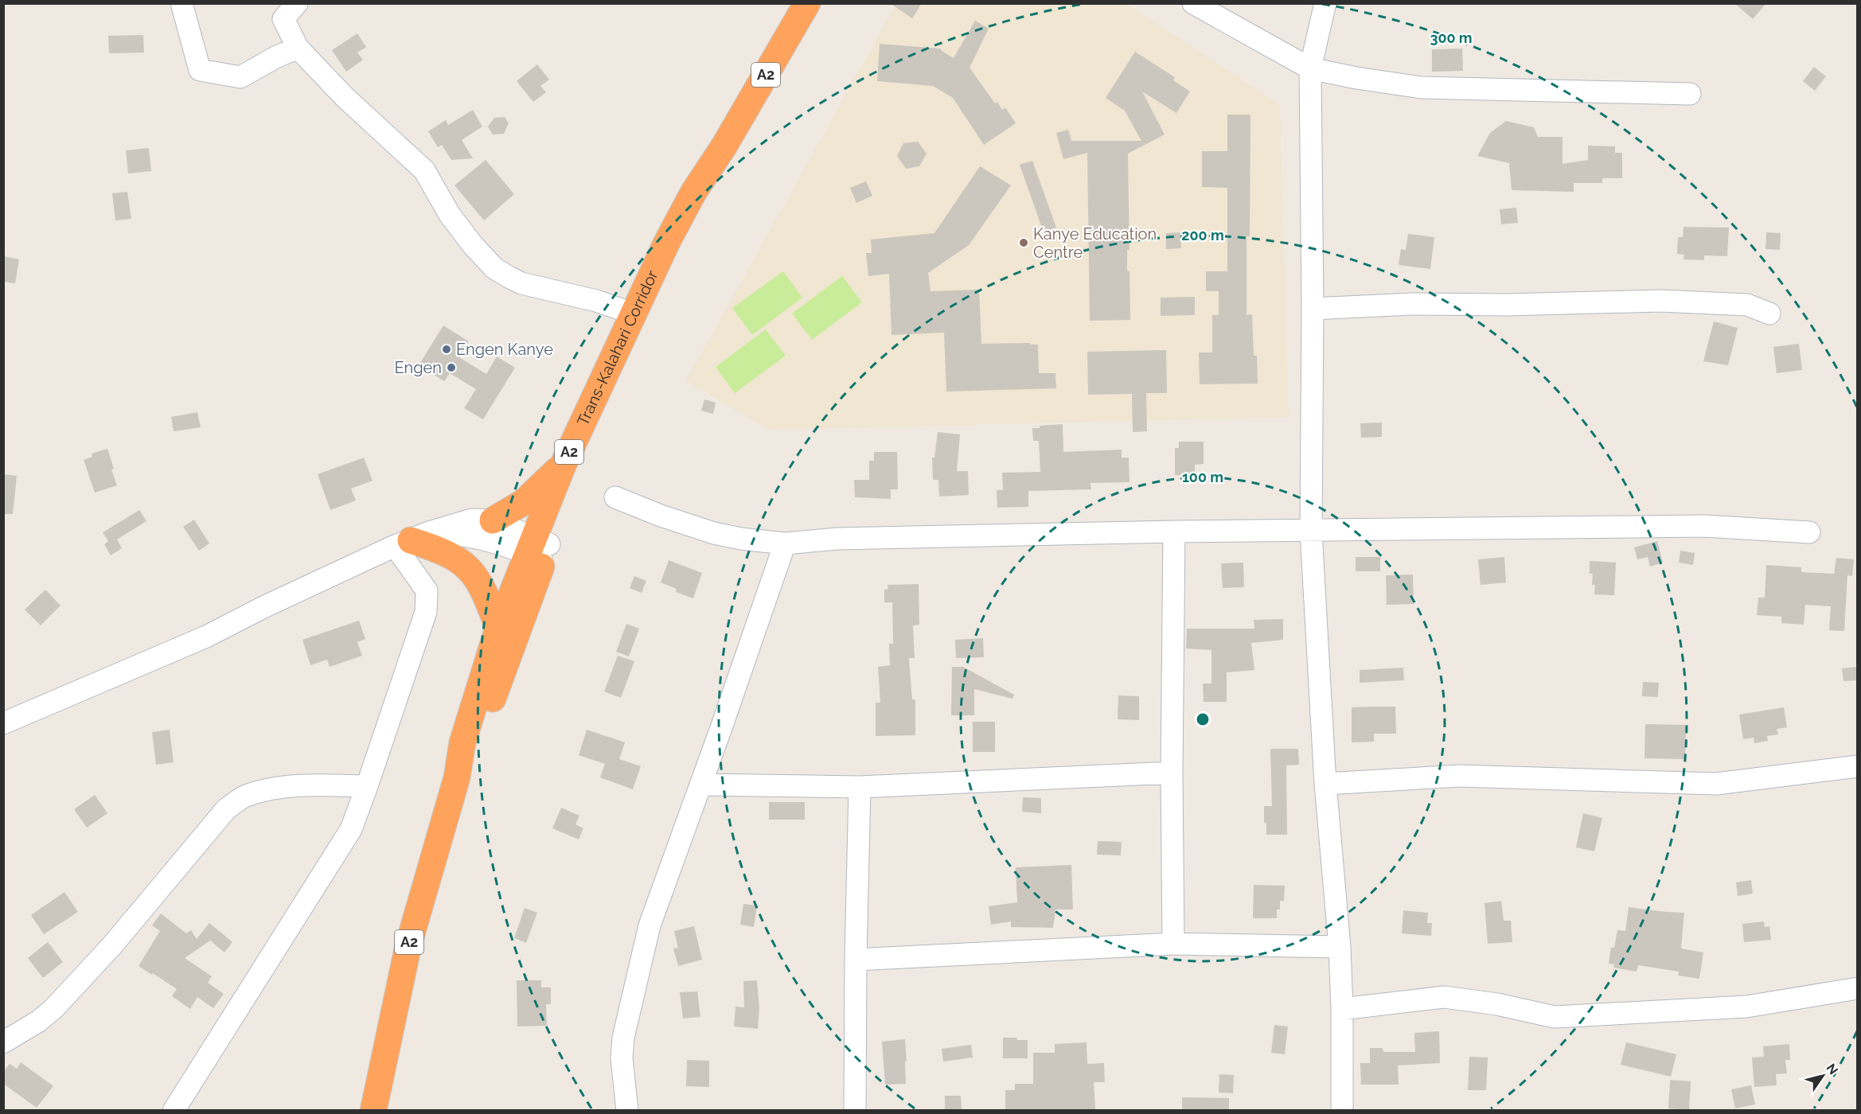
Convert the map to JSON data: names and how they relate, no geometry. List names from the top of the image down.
{
  "streets": {
    "highway": ["A2", "Trans-Kalahari Corridor"]
  },
  "places": ["Kanye Education Centre", "Engen Kanye", "Engen"],
  "north": "top right",
  "rings": ["300 m", "200 m", "100 m"]
}
